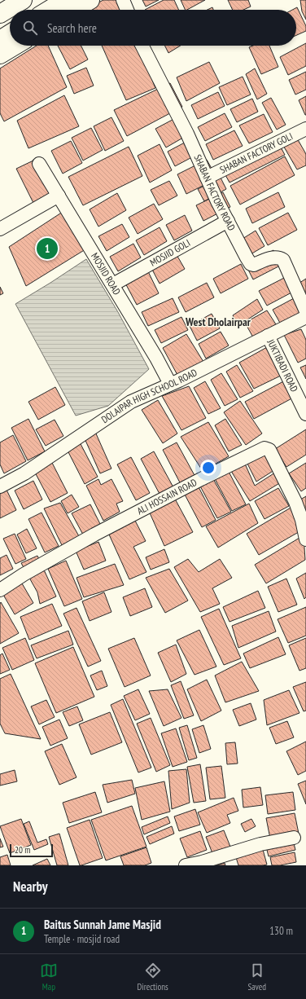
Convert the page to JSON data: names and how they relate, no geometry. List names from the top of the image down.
{
  "streets": {
    "street": [
      "SHABAN FACTORY GOLI",
      "SHABAN FACTORY ROAD",
      "MOSJID GOLI",
      "MOSJID ROAD",
      "JUKTIBADI ROAD",
      "DOLAIPAR HIGH SCHOOL ROAD",
      "ALI HOSSAIN ROAD"
    ]
  },
  "crossings": [
    ["SHABAN FACTORY GOLI", "SHABAN FACTORY ROAD"],
    ["SHABAN FACTORY ROAD", "MOSJID GOLI"],
    ["MOSJID GOLI", "MOSJID ROAD"],
    ["MOSJID ROAD", "DOLAIPAR HIGH SCHOOL ROAD"],
    ["JUKTIBADI ROAD", "DOLAIPAR HIGH SCHOOL ROAD"]
  ],
  "districts": ["West Dholairpar"],
  "scale_bar": "20 m",
  "page": {
    "search": "Search here",
    "pins": "1",
    "scale": "20 m",
    "heading": "Nearby",
    "list": [
      {
        "mark": "1",
        "name": "Baitus Sunnah Jame Masjid",
        "note": "Temple · mosjid road",
        "value": "130 m"
      }
    ],
    "nav": ["Map", "Directions", "Saved"]
  }
}
